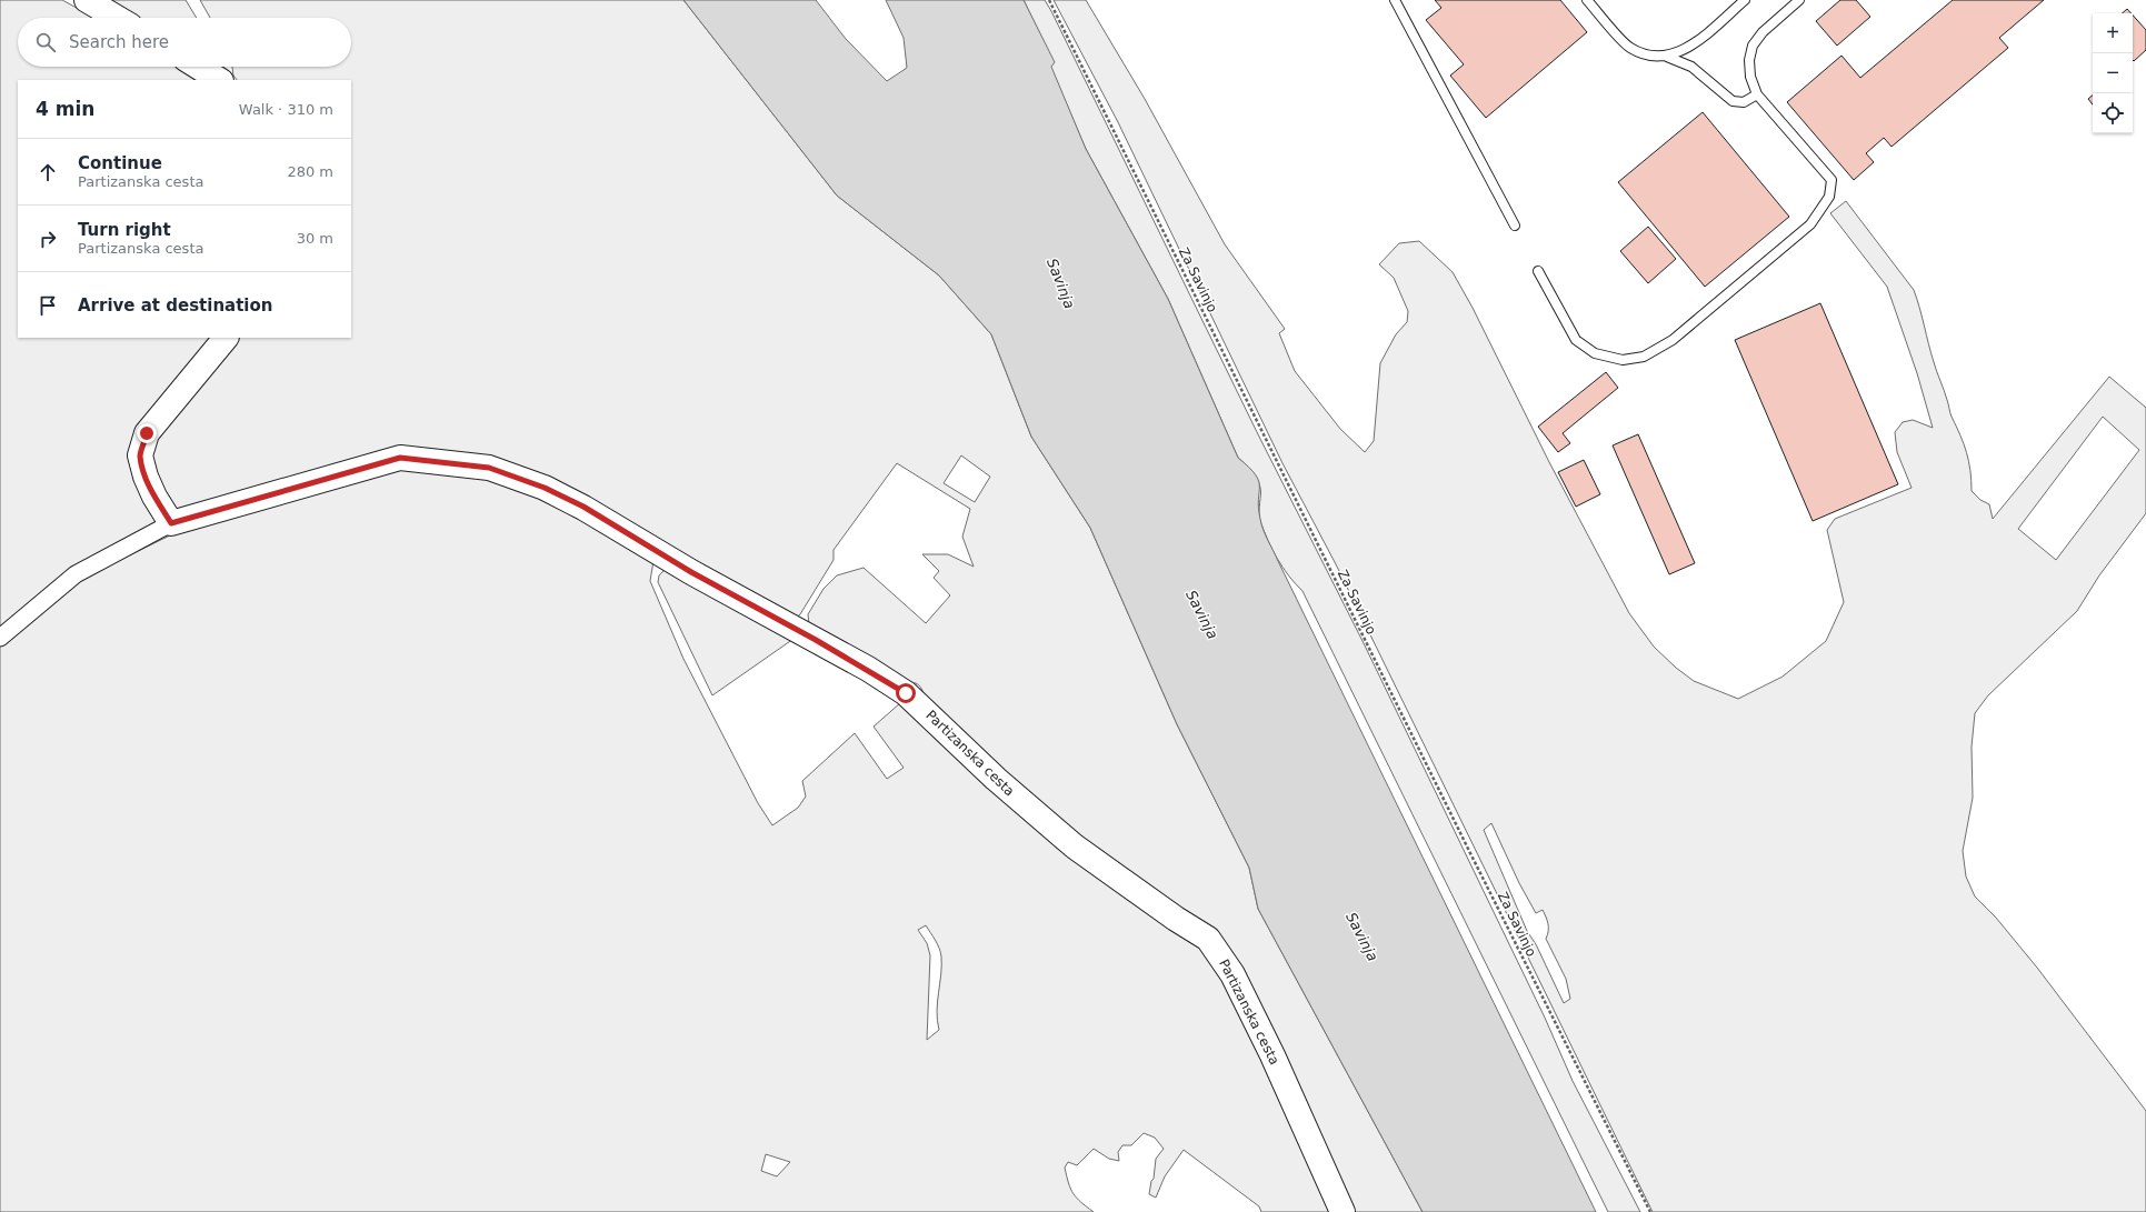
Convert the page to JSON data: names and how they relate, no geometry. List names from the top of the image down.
{
  "streets": {
    "street": ["Partizanska cesta"],
    "path": ["Za Savinjo"]
  },
  "water": ["Savinja"],
  "page": {
    "map_buttons": ["+", "−"],
    "search": "Search here",
    "heading": ["4 min", "Walk · 310 m"],
    "list": [
      ["Continue", "Partizanska cesta", "280 m"],
      ["Turn right", "Partizanska cesta", "30 m"],
      "Arrive at destination"
    ]
  }
}
